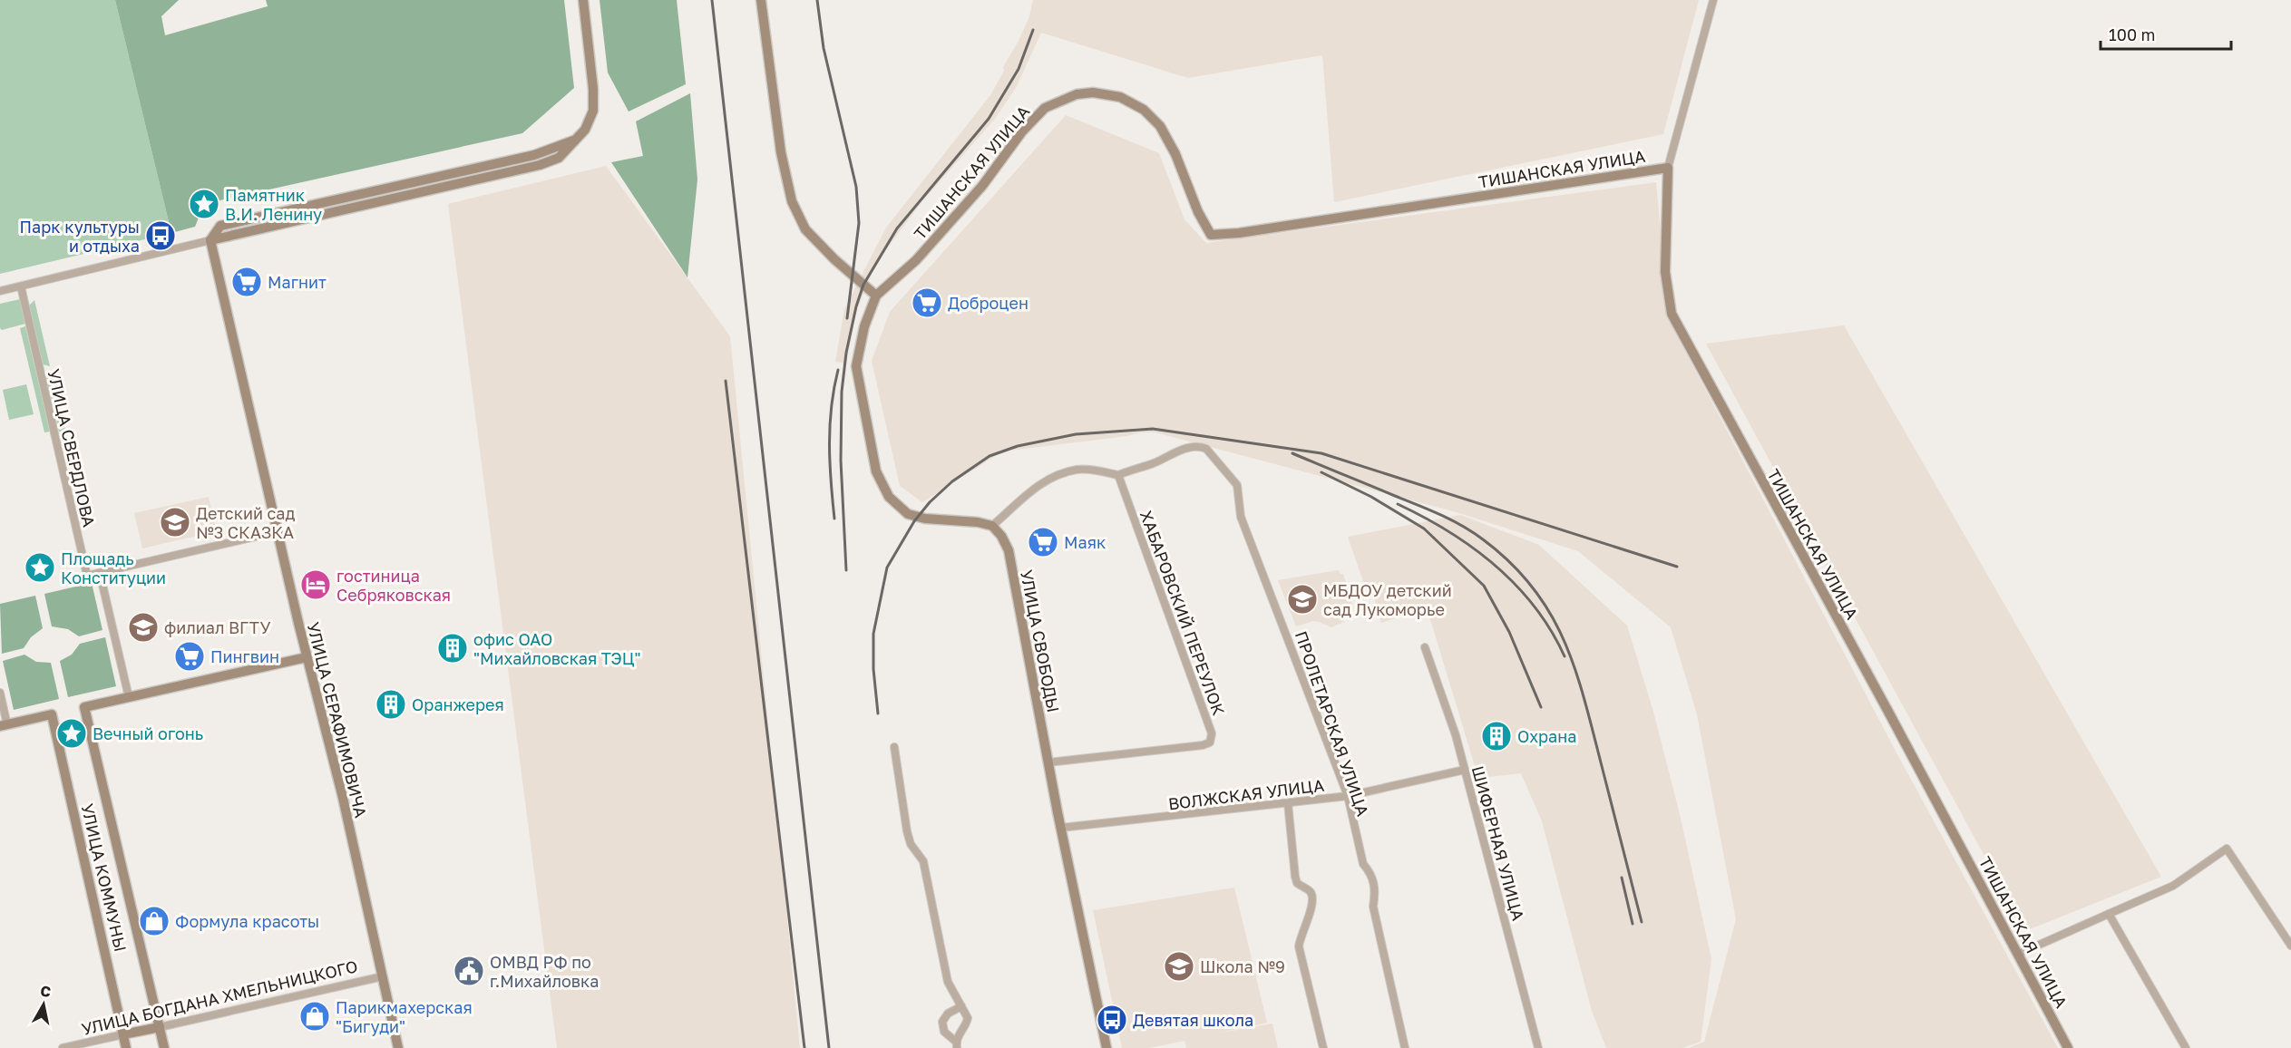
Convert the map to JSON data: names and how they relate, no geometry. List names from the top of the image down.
{
  "streets": {
    "street": [
      "ТИШАНСКАЯ УЛИЦА",
      "УЛИЦА СВЕРДЛОВА",
      "ХАБАРОВСКИЙ ПЕРЕУЛОК",
      "УЛИЦА СВОБОДЫ",
      "УЛИЦА СЕРАФИМОВИЧА",
      "ПРОЛЕТАРСКАЯ УЛИЦА",
      "ВОЛЖСКАЯ УЛИЦА",
      "ШИФЕРНАЯ УЛИЦА",
      "УЛИЦА КОММУНЫ",
      "УЛИЦА БОГДАНА ХМЕЛЬНИЦКОГО"
    ]
  },
  "crossings": [
    ["ХАБАРОВСКИЙ ПЕРЕУЛОК", "УЛИЦА СВОБОДЫ"],
    ["ХАБАРОВСКИЙ ПЕРЕУЛОК", "ПРОЛЕТАРСКАЯ УЛИЦА"],
    ["УЛИЦА СВОБОДЫ", "ВОЛЖСКАЯ УЛИЦА"],
    ["УЛИЦА СЕРАФИМОВИЧА", "УЛИЦА БОГДАНА ХМЕЛЬНИЦКОГО"],
    ["ПРОЛЕТАРСКАЯ УЛИЦА", "ВОЛЖСКАЯ УЛИЦА"],
    ["ВОЛЖСКАЯ УЛИЦА", "ШИФЕРНАЯ УЛИЦА"],
    ["УЛИЦА КОММУНЫ", "УЛИЦА БОГДАНА ХМЕЛЬНИЦКОГО"]
  ],
  "places": {
    "place": ["Памятник В.И. Ленину", "Площадь Конституции", "Вечный огонь"],
    "bus stop": ["Парк культуры и отдыха", "Девятая школа"],
    "supermarket": [
      "Магнит",
      "Доброцен",
      "Mаяк",
      "Пингвин"
    ],
    "school or university": [
      "Детский сад №3 СКАЗКА",
      "МБДОУ детский сад Лукоморье",
      "филиал ВГТУ",
      "Школа №9"
    ],
    "hotel": ["гостиница Себряковская"],
    "building": ["офис ОАО \"Михайловская ТЭЦ\"", "Оранжерея", "Охрана"],
    "shop": ["Формула красоты", "Парикмахерская \"Бигуди\""],
    "public building": ["ОМВД РФ по г.Михайловка"]
  },
  "scale_bar": "100 m",
  "north": "top"
}
